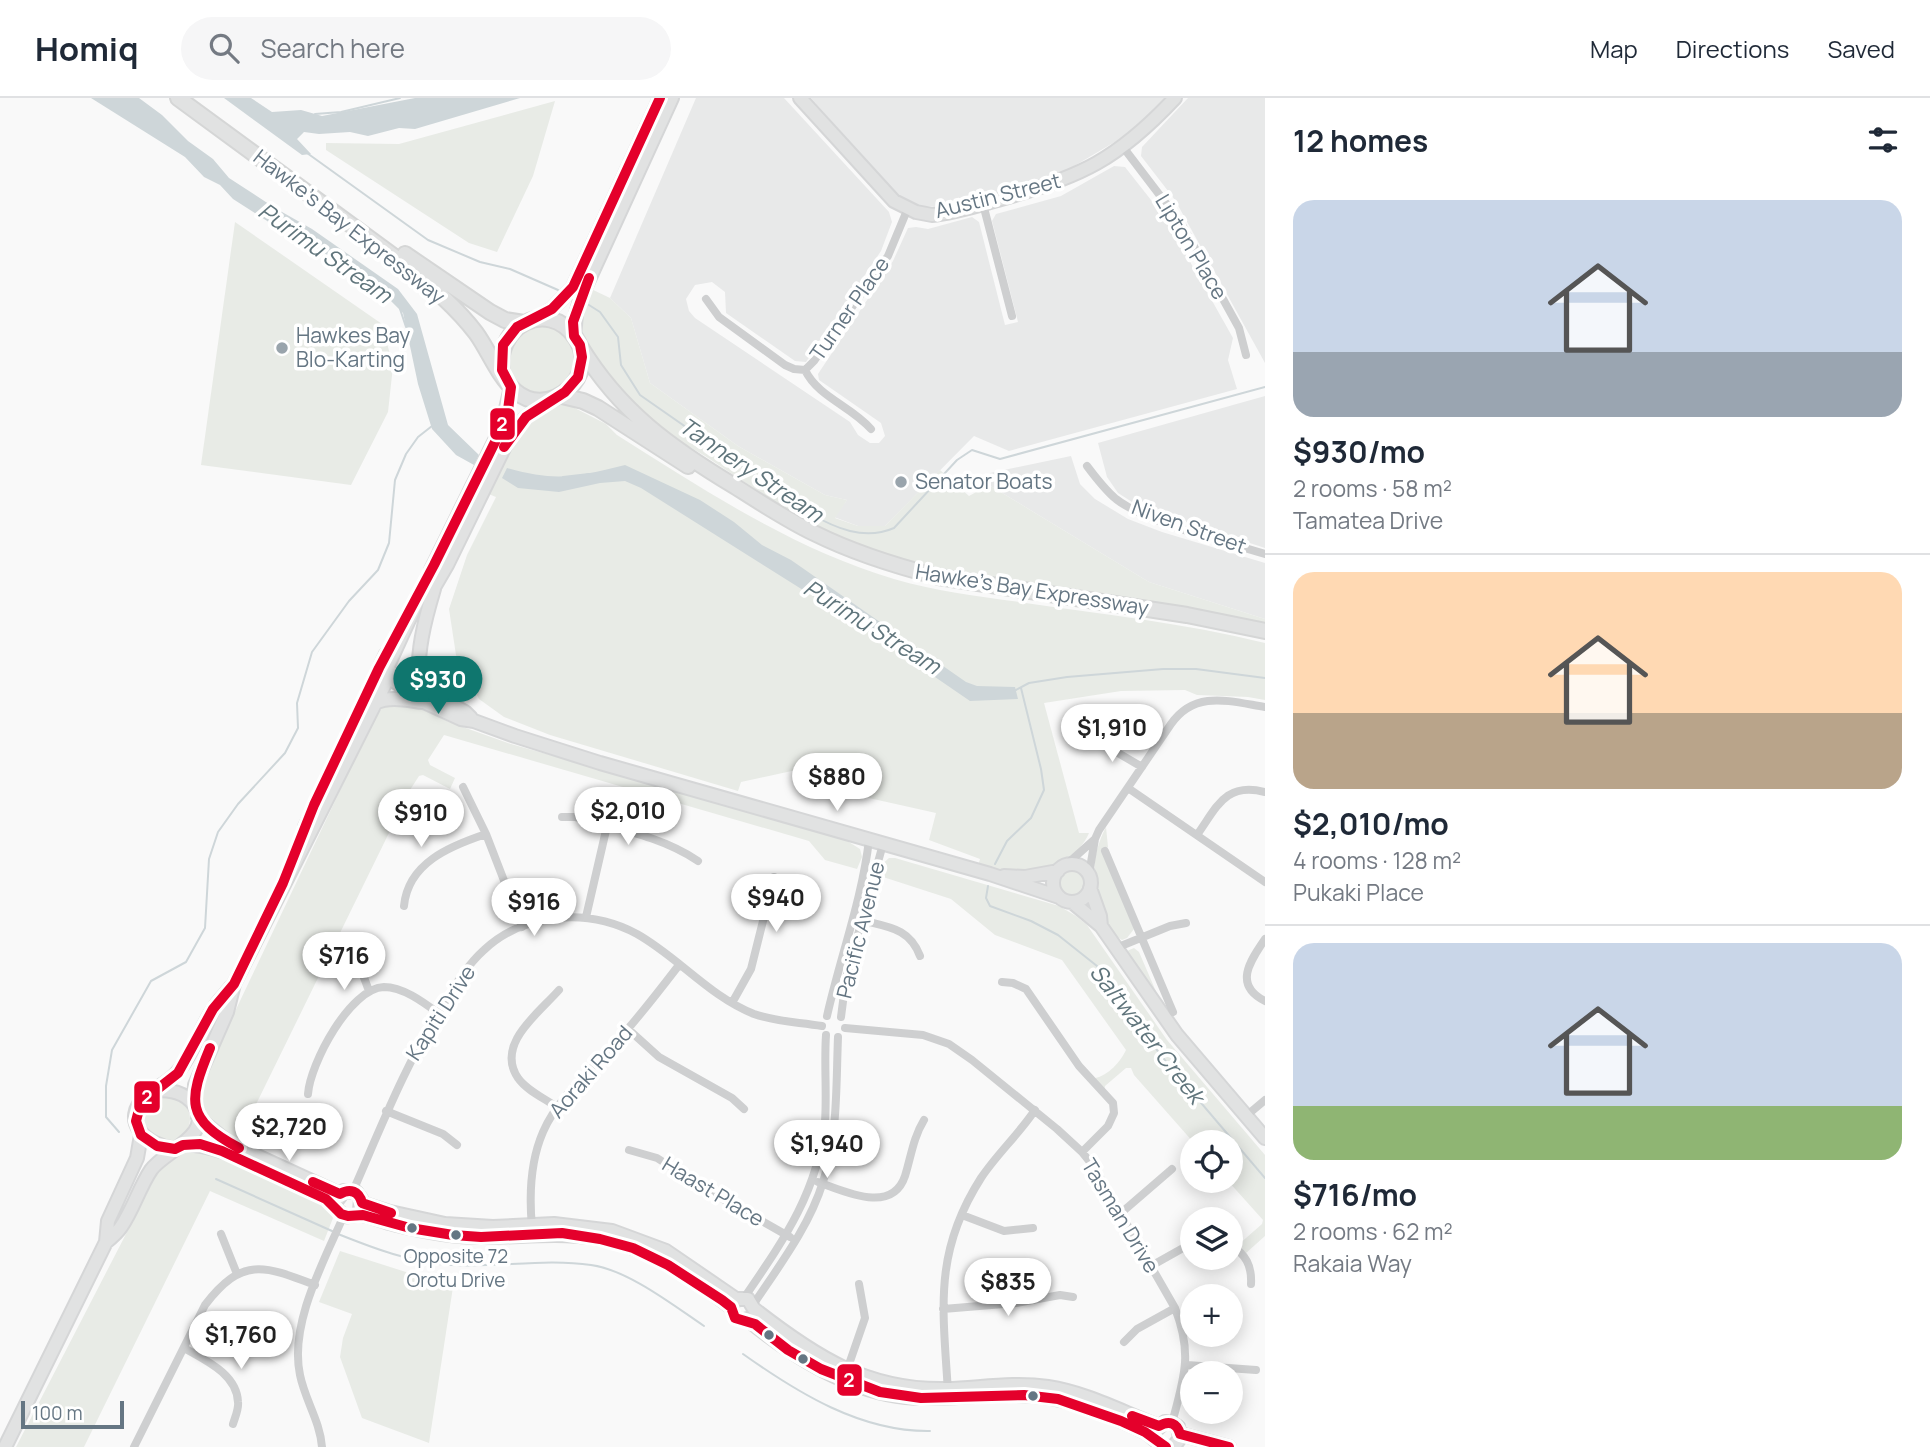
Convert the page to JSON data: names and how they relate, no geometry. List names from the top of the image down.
{
  "streets": {
    "highway": ["Hawke's Bay Expressway"],
    "main road": ["Austin Street"],
    "street": [
      "Lipton Place",
      "Turner Place",
      "Niven Street",
      "Pacific Avenue",
      "Kapiti Drive",
      "Aoraki Road",
      "Haast Place",
      "Tasman Drive"
    ]
  },
  "crossings": [
    ["Austin Street", "Lipton Place"],
    ["Austin Street", "Turner Place"],
    ["Pacific Avenue", "Kapiti Drive"],
    ["Pacific Avenue", "Tasman Drive"],
    ["Kapiti Drive", "Aoraki Road"],
    ["Kapiti Drive", "Tasman Drive"]
  ],
  "water": ["Purimu Stream", "Tannery Stream", "Saltwater Creek"],
  "places": ["Hawkes Bay Blo-Karting", "Senator Boats", "Opposite 72 Orotu Drive"],
  "lines": ["transit line 2"],
  "scale_bar": "100 m",
  "page": {
    "header": "Homiq",
    "search": "Search here",
    "nav": ["Map", "Directions", "Saved"],
    "heading": "12 homes",
    "list": [
      {
        "name": "$930/mo",
        "note": "2 rooms · 58 m² · Tamatea Drive"
      },
      {
        "name": "$2,010/mo",
        "note": "4 rooms · 128 m² · Pukaki Place"
      },
      {
        "name": "$716/mo",
        "note": "2 rooms · 62 m² · Rakaia Way"
      }
    ],
    "price": [
      "$930",
      "$1,910",
      "$880",
      "$2,010",
      "$910",
      "$940",
      "$916",
      "$716",
      "$2,720",
      "$1,940",
      "$835",
      "$1,760"
    ],
    "map_buttons": ["+", "−"],
    "scale": "100 m"
  }
}
